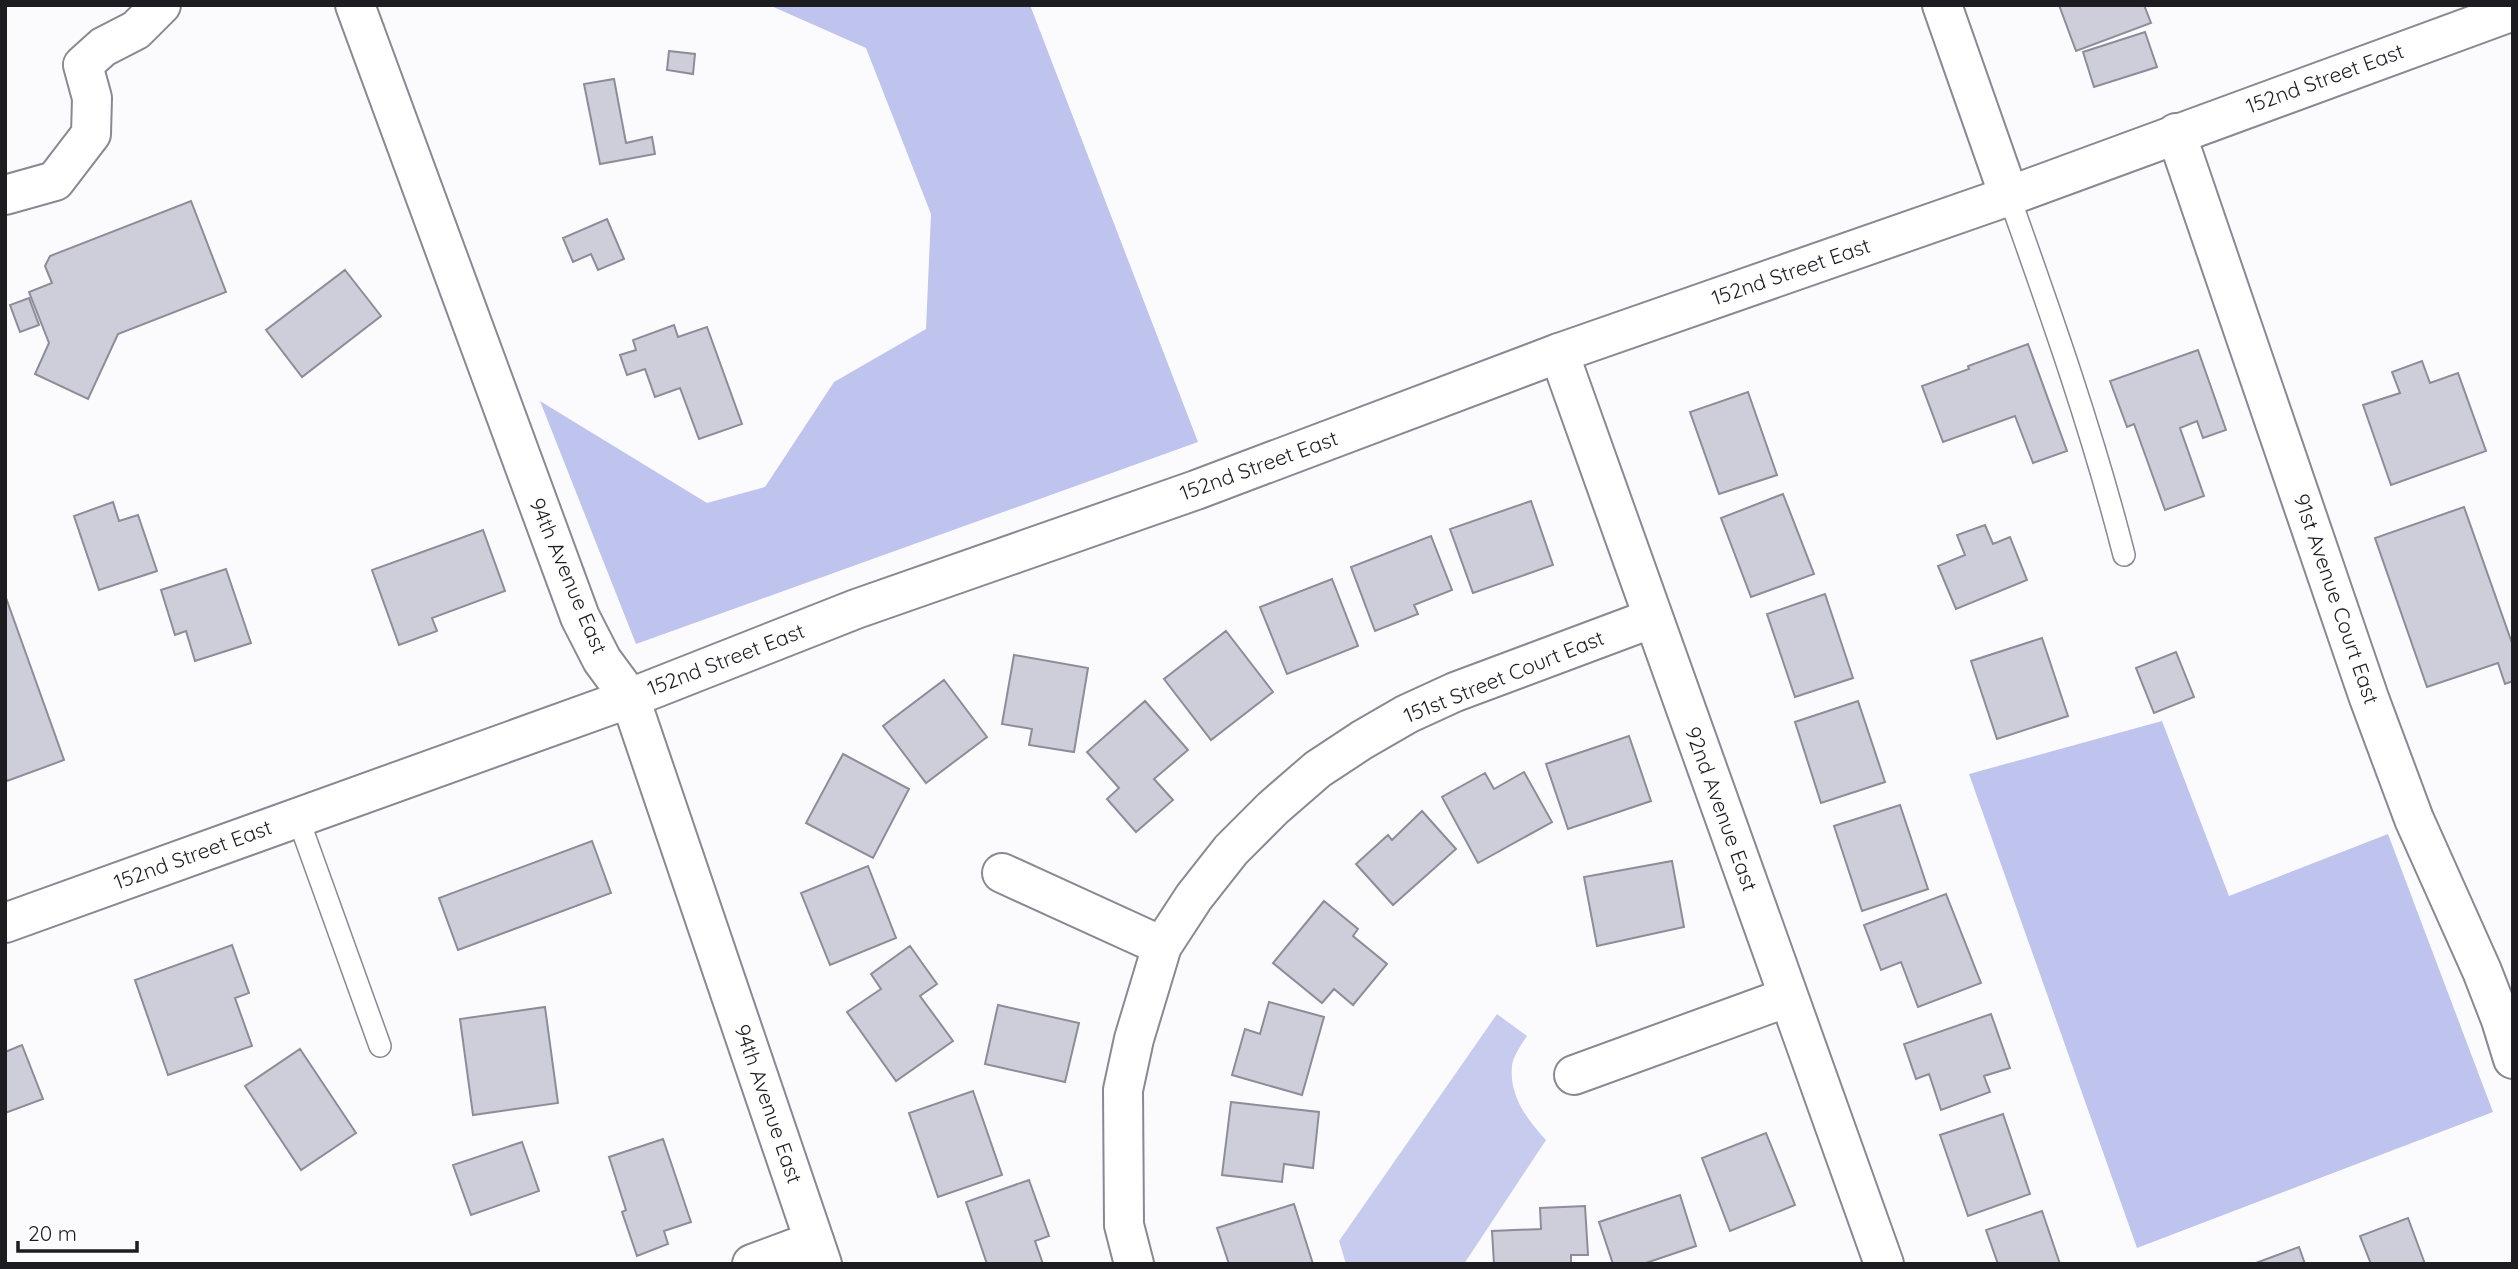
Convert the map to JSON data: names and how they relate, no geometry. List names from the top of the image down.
{
  "streets": {
    "street": [
      "152nd Street East",
      "94th Avenue East",
      "91st Avenue Court East",
      "151st Street Court East",
      "92nd Avenue East"
    ]
  },
  "crossings": [
    ["152nd Street East", "94th Avenue East"],
    ["152nd Street East", "91st Avenue Court East"],
    ["152nd Street East", "92nd Avenue East"],
    ["151st Street Court East", "92nd Avenue East"]
  ],
  "scale_bar": "20 m"
}
